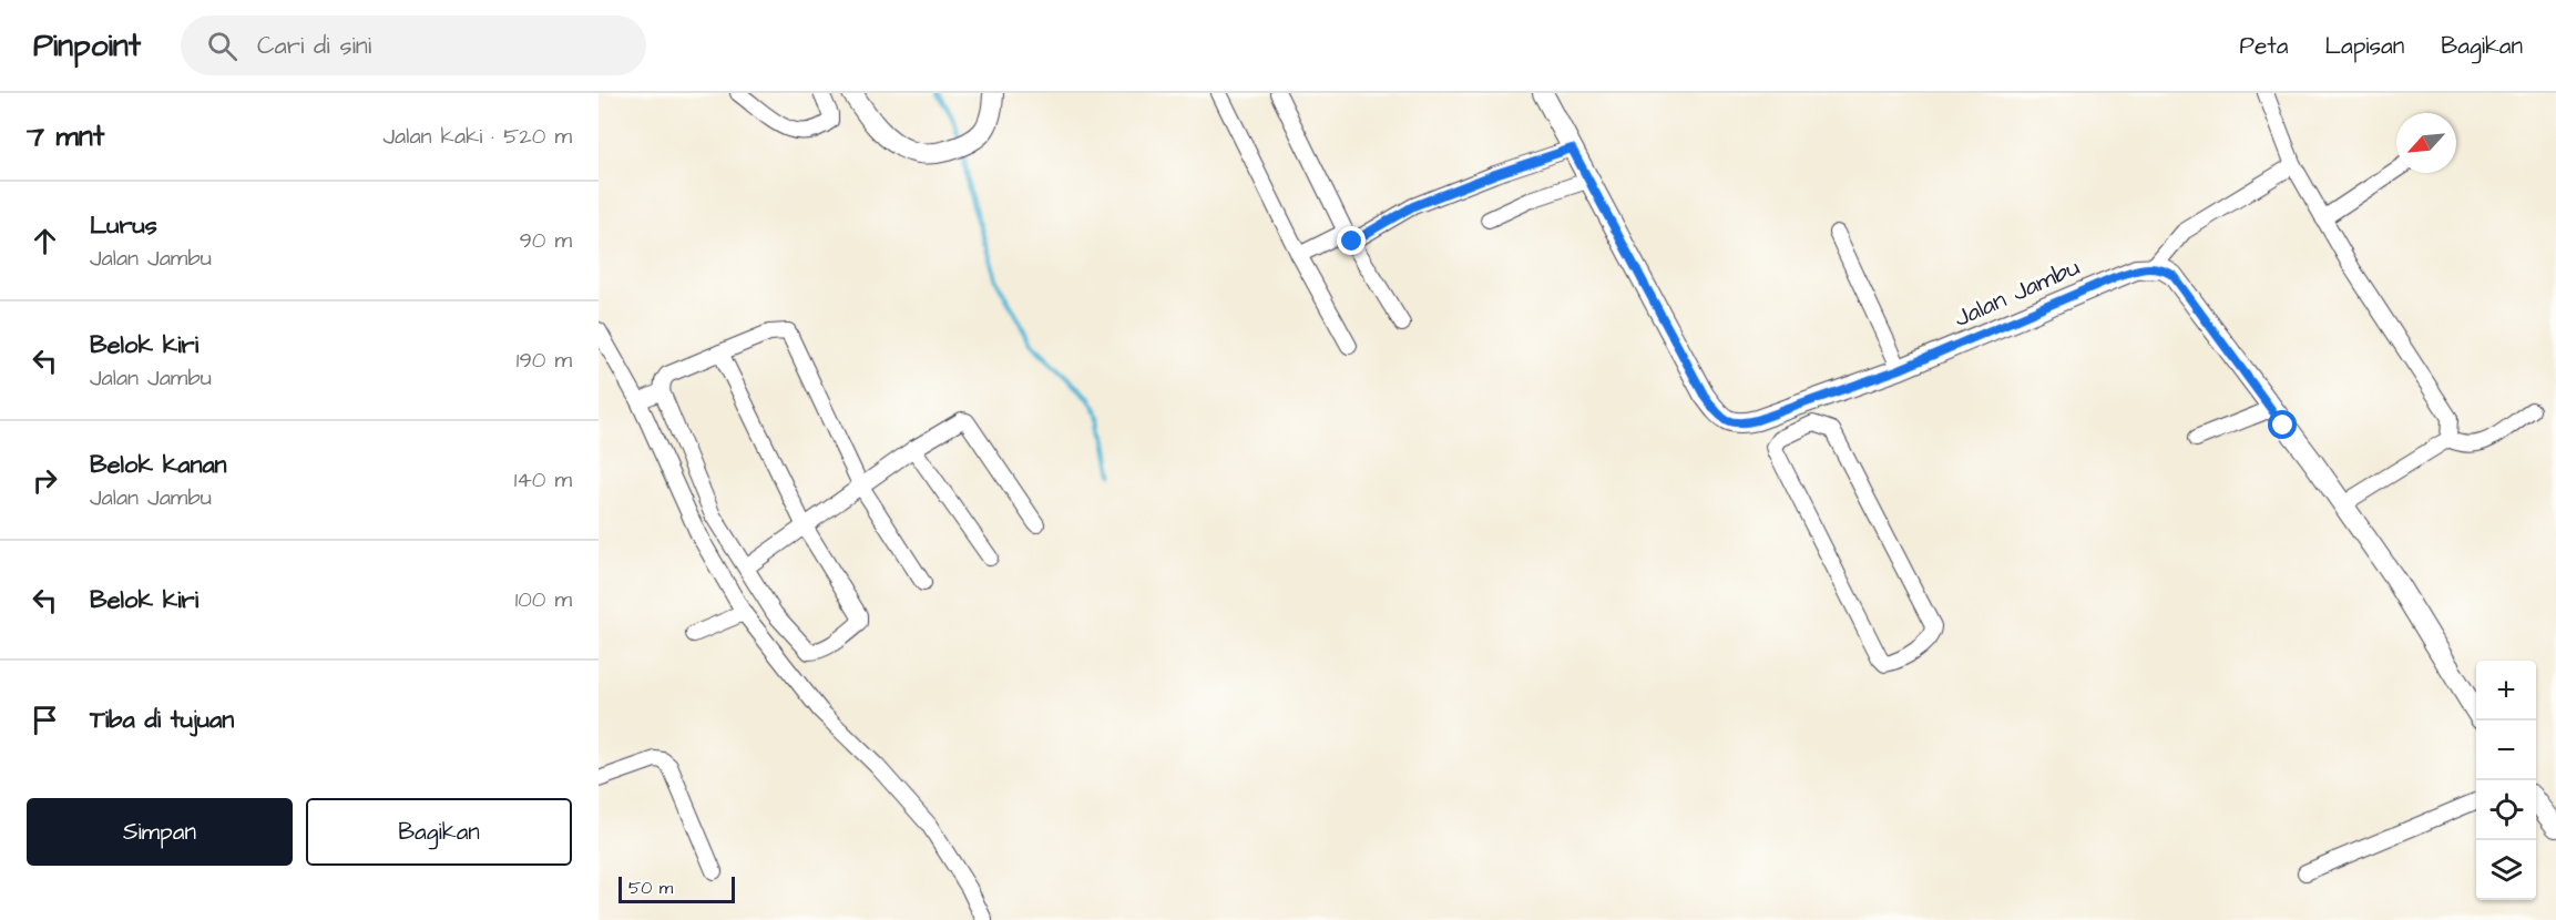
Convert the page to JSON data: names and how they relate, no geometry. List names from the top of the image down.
{
  "streets": {
    "street": ["Jalan Jambu"]
  },
  "scale_bar": "50 m",
  "north": "bottom left",
  "page": {
    "header": "Pinpoint",
    "search": "Cari di sini",
    "nav": ["Peta", "Lapisan", "Bagikan"],
    "heading": ["7 mnt", "Jalan kaki · 520 m"],
    "list": [
      ["Lurus", "Jalan Jambu", "90 m"],
      ["Belok kiri", "Jalan Jambu", "190 m"],
      ["Belok kanan", "Jalan Jambu", "140 m"],
      ["Belok kiri", "100 m"],
      "Tiba di tujuan"
    ],
    "map_buttons": ["+", "−"],
    "buttons": ["Simpan", "Bagikan"],
    "scale": "50 m"
  }
}
